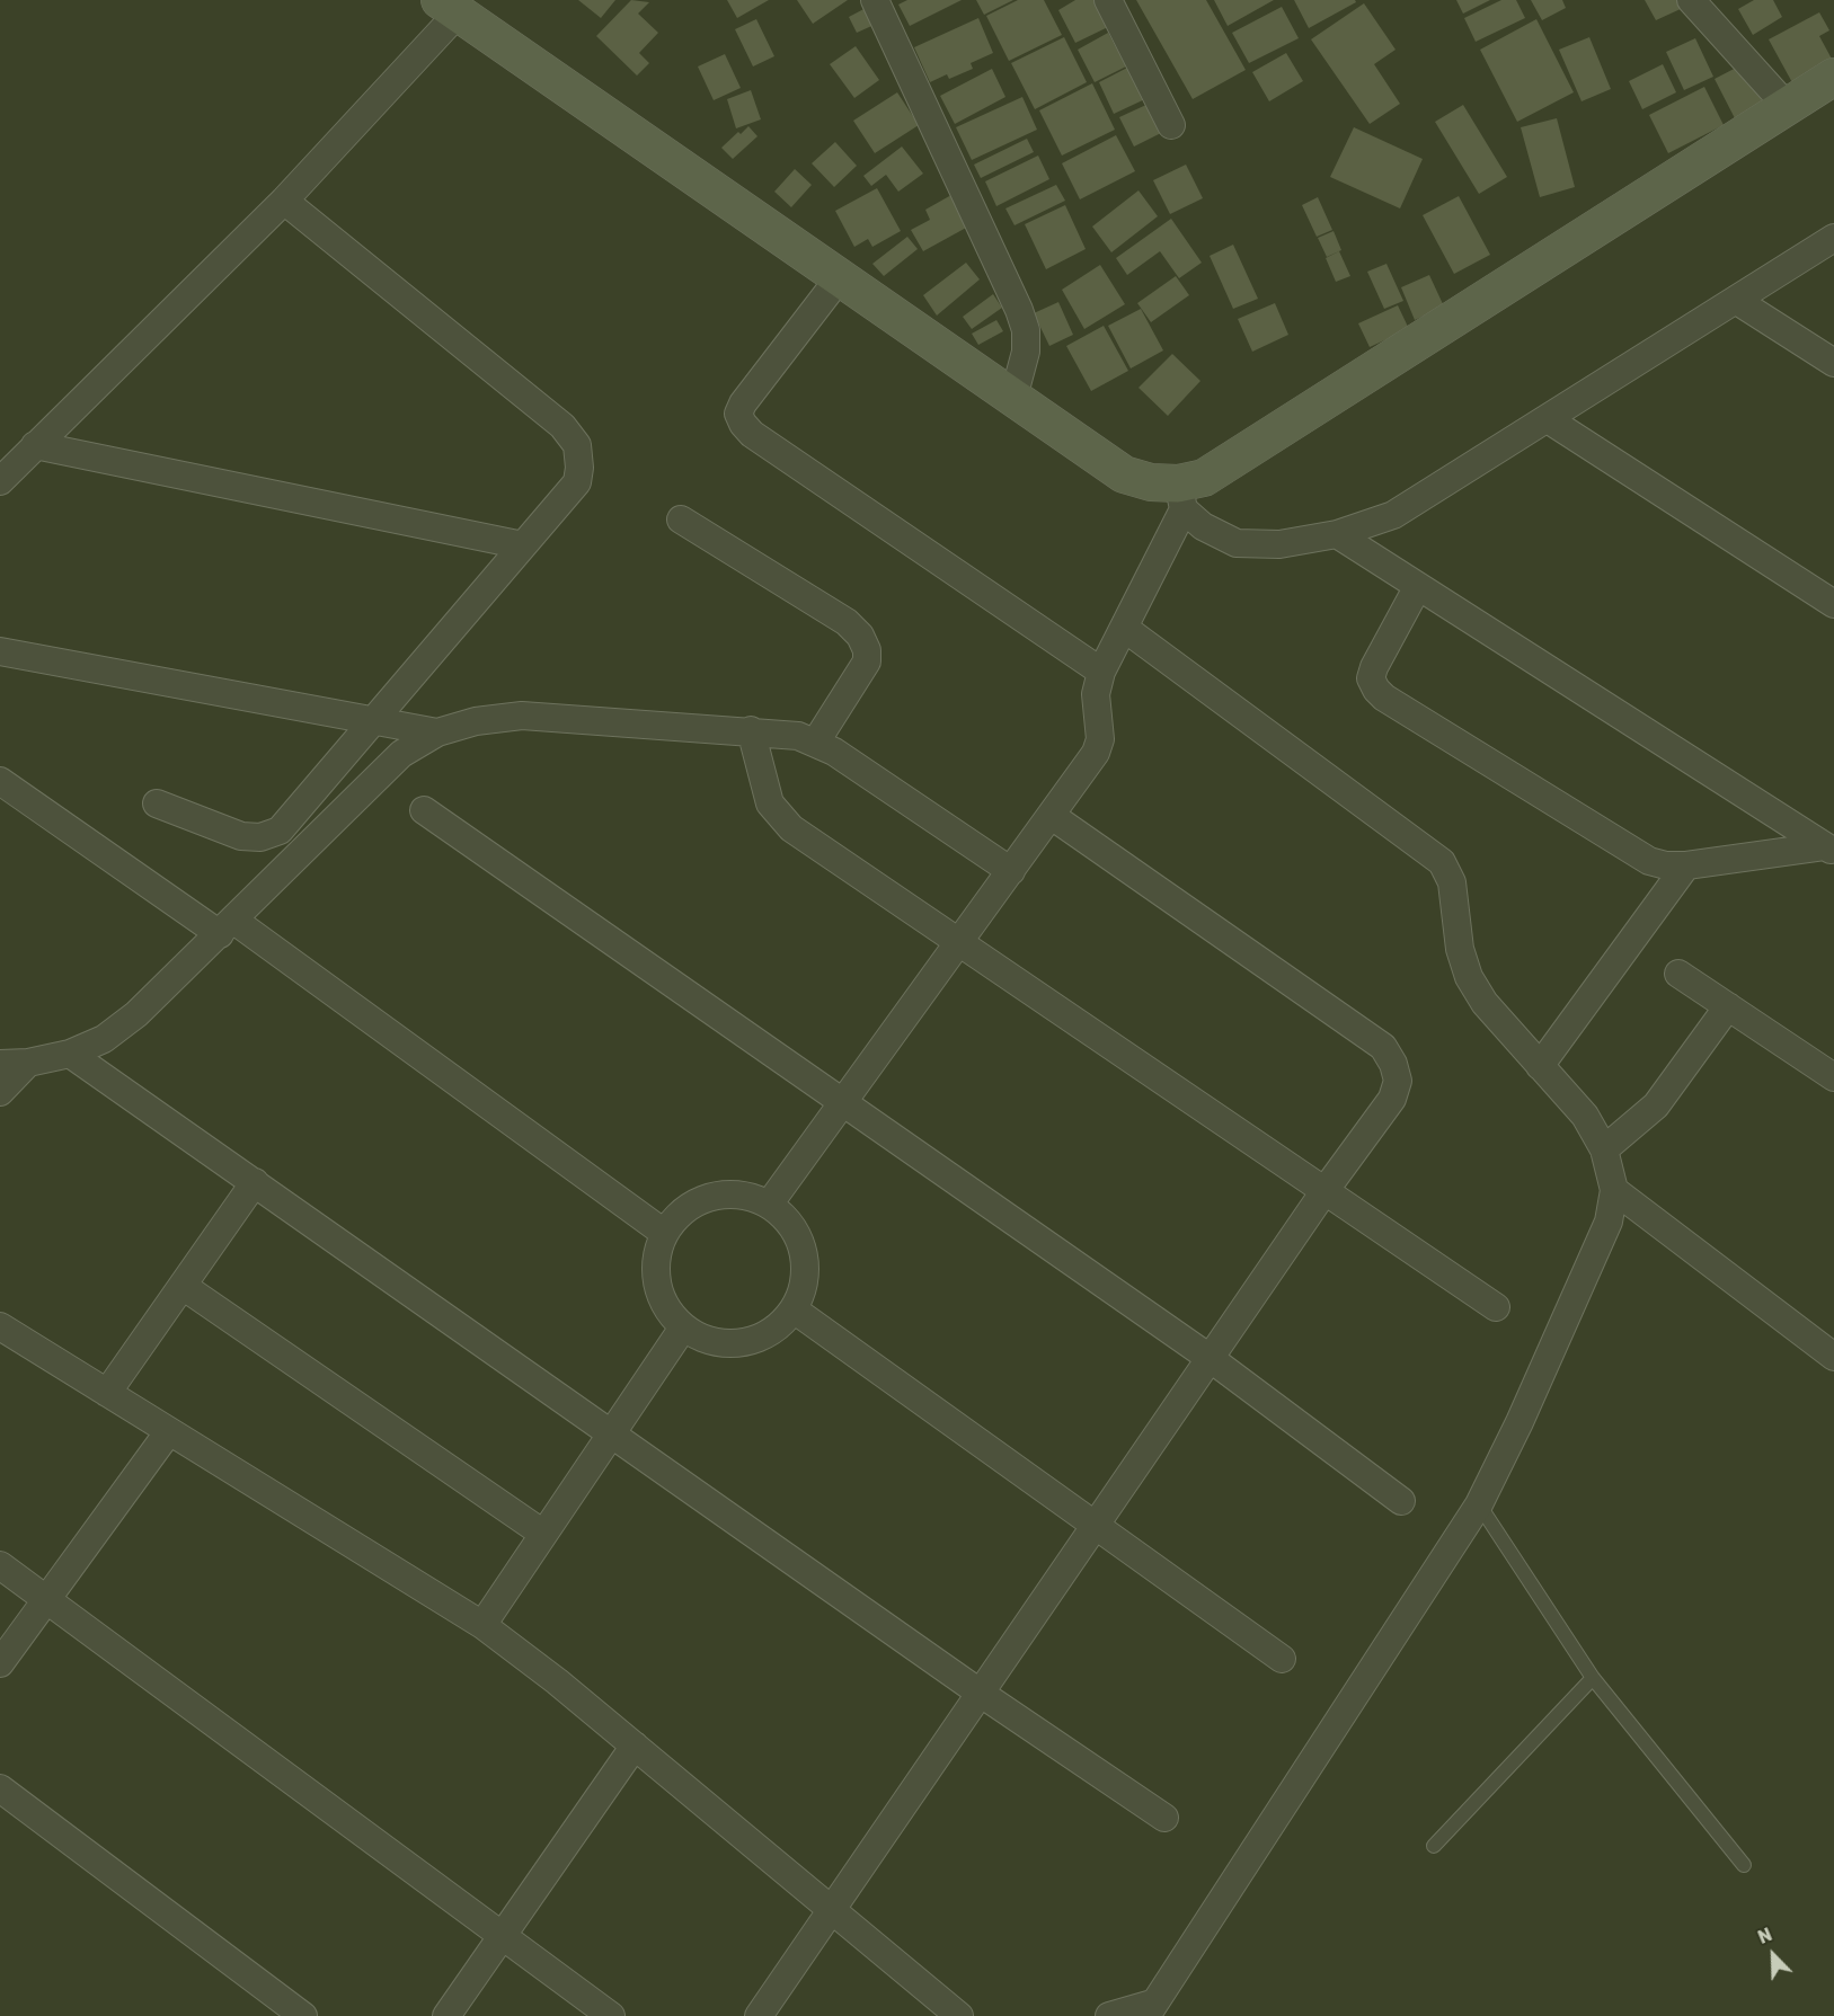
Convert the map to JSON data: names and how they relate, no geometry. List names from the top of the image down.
{
  "north": "top left"
}
